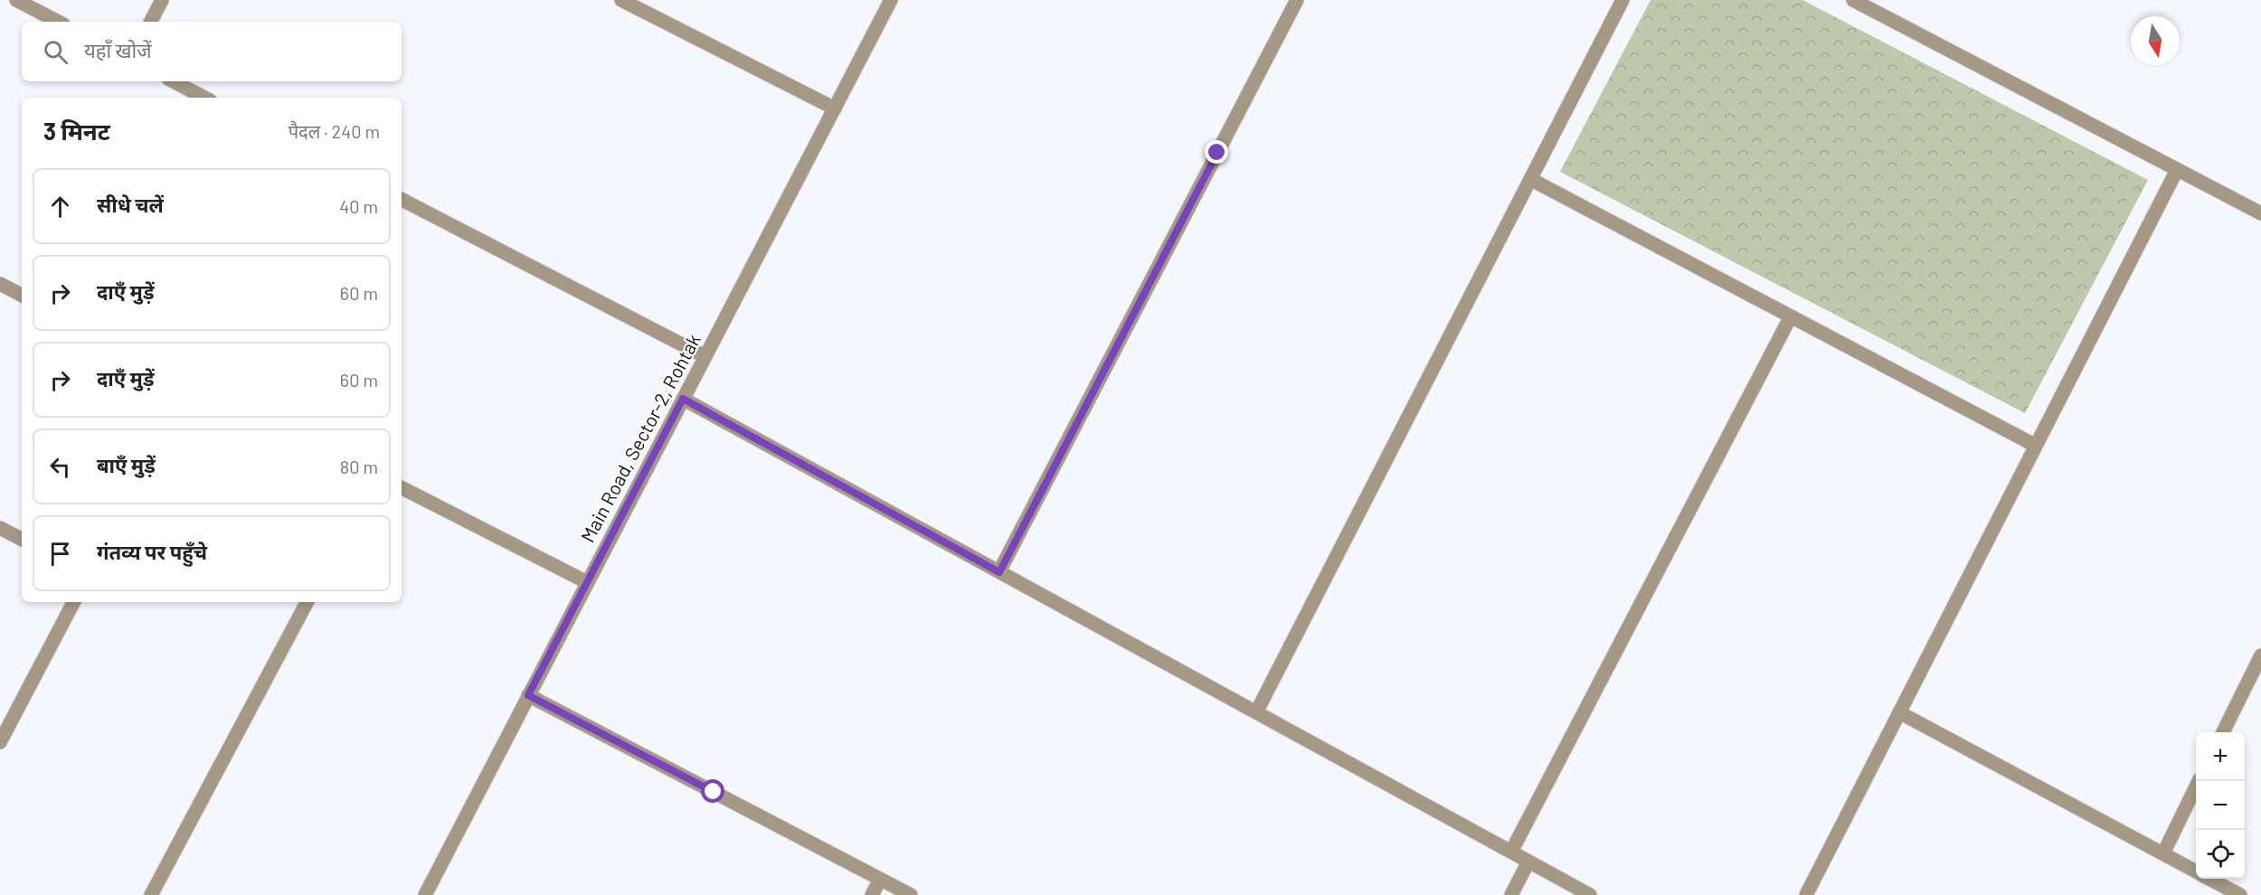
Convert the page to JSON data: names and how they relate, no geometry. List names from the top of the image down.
{
  "streets": {
    "street": ["Main Road, Sector-2, Rohtak"]
  },
  "north": "bottom",
  "page": {
    "search": "यहाँ खोजें",
    "heading": ["3 मिनट", "पैदल · 240 m"],
    "list": [
      ["सीधे चलें", "40 m"],
      ["दाएँ मुड़ें", "60 m"],
      ["दाएँ मुड़ें", "60 m"],
      ["बाएँ मुड़ें", "80 m"],
      "गंतव्य पर पहुँचे"
    ],
    "map_buttons": ["+", "−"]
  }
}
